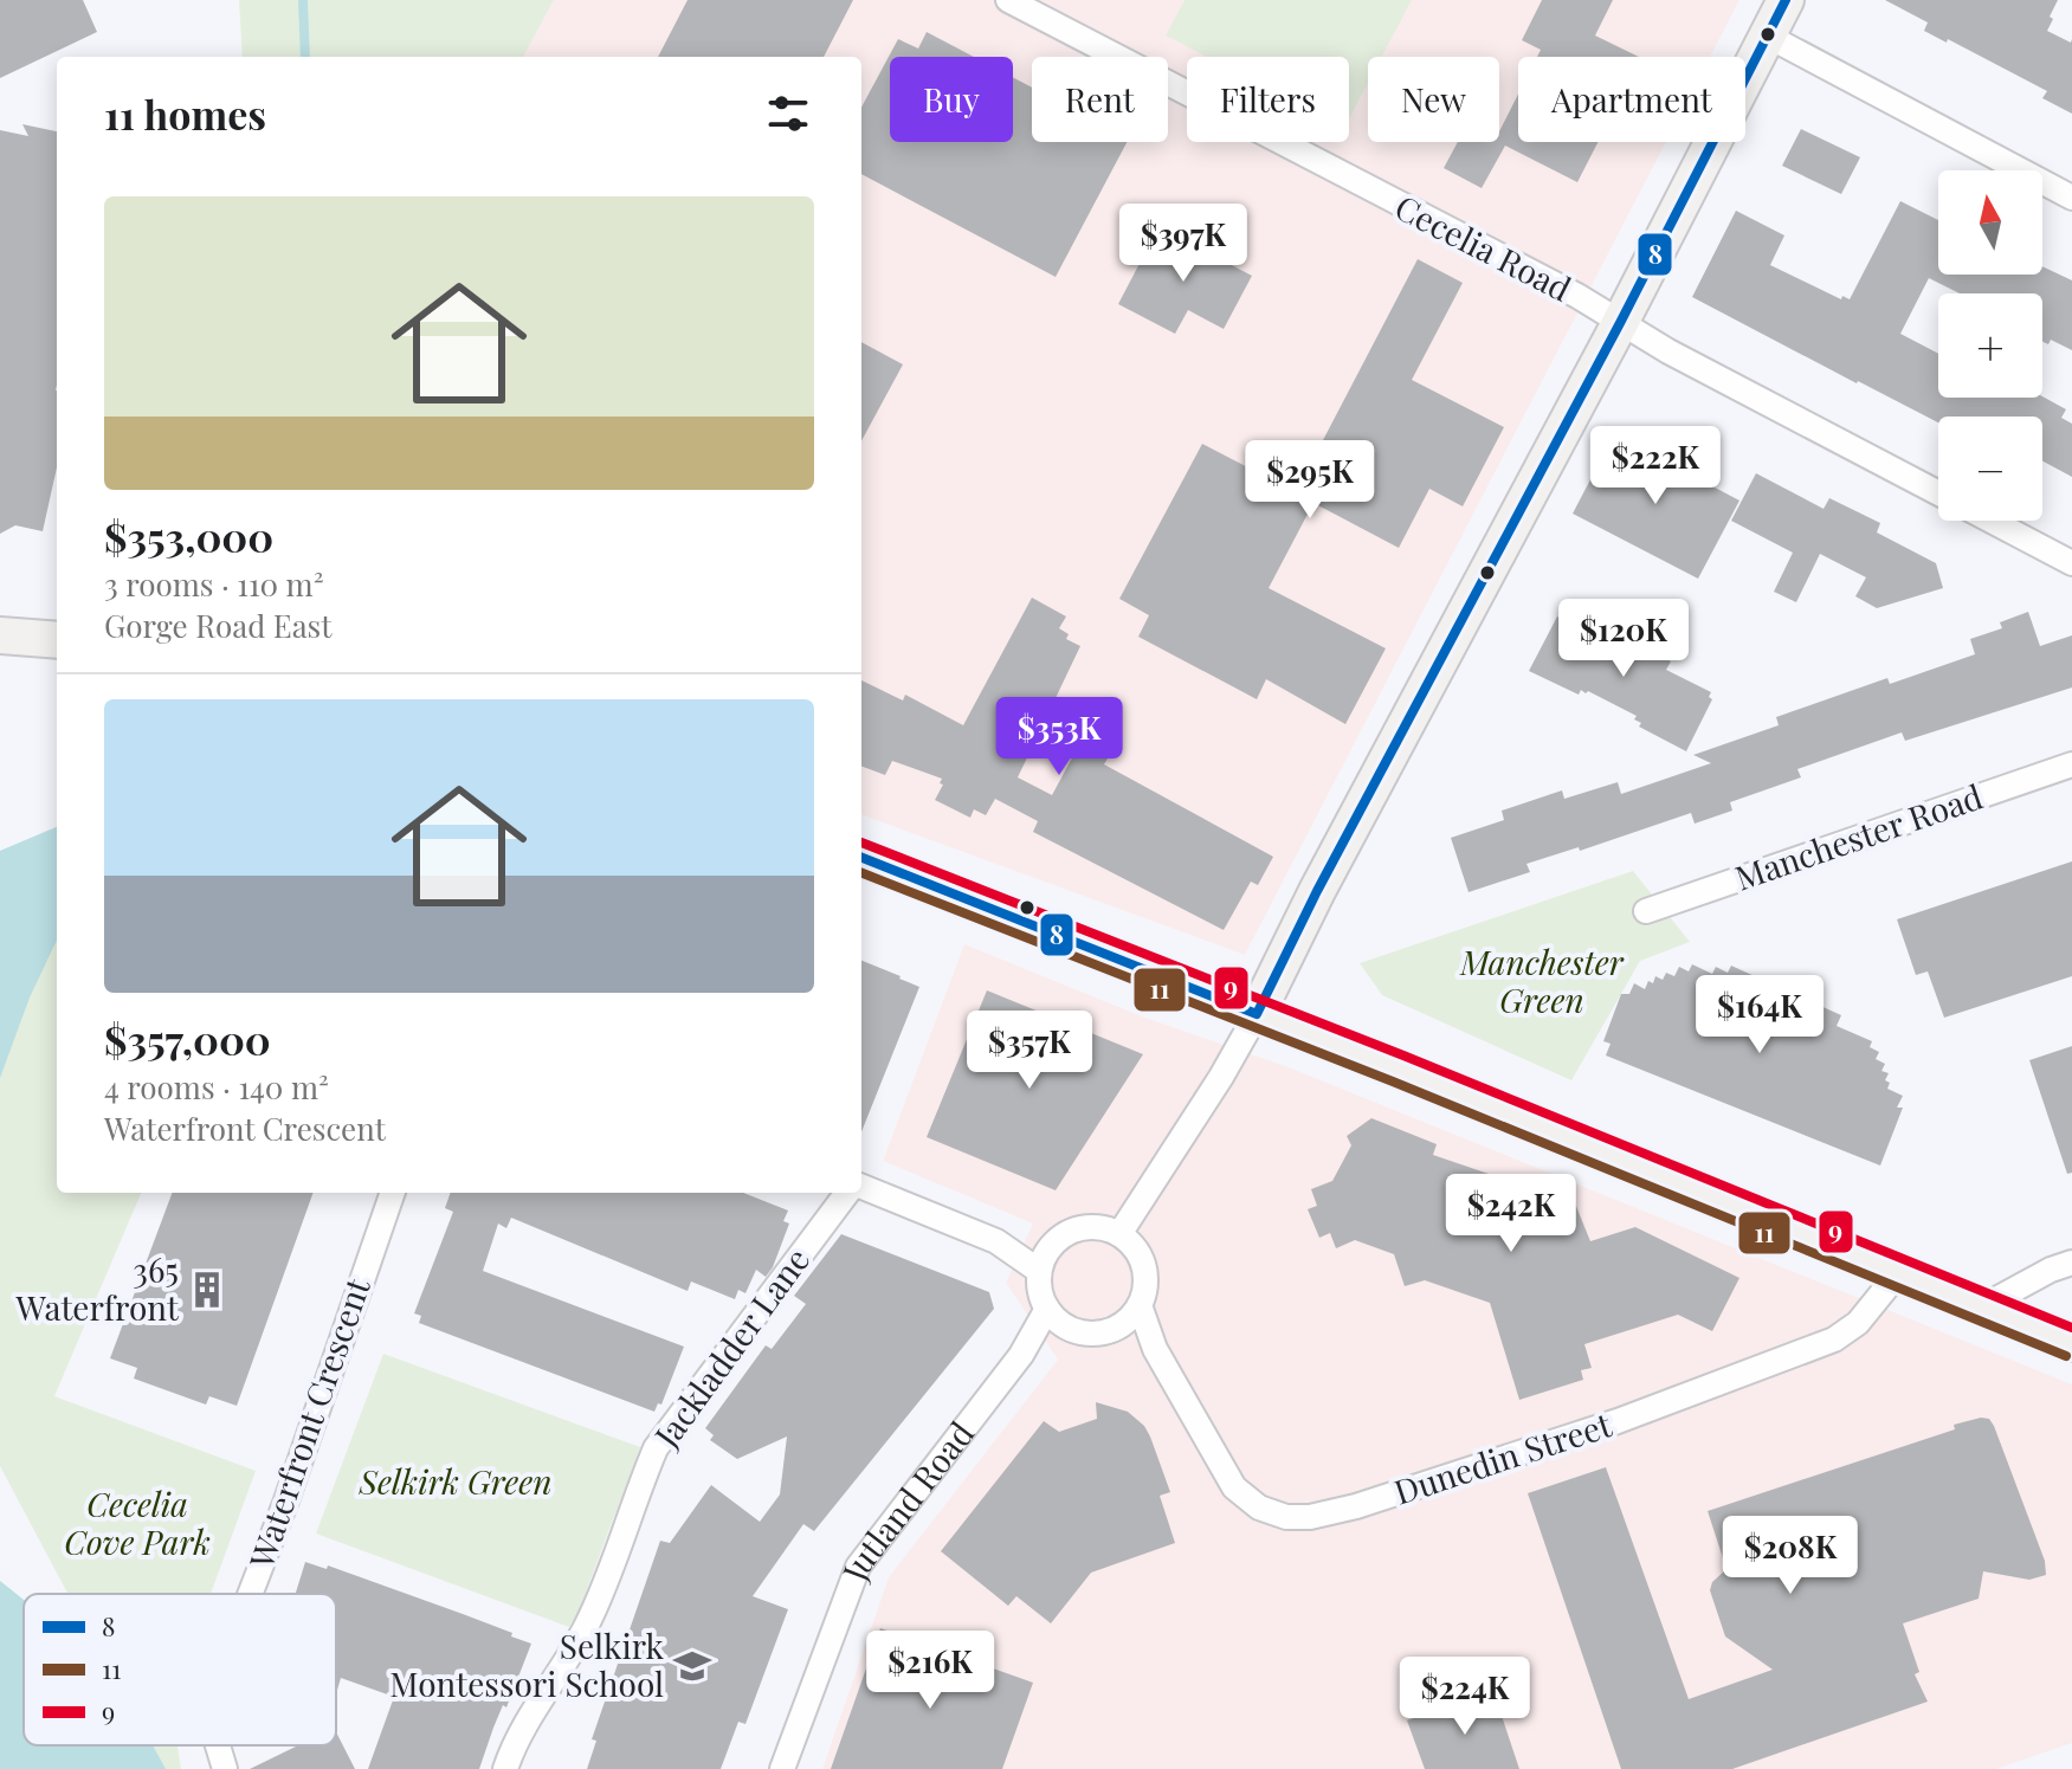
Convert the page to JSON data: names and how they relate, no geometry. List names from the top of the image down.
{
  "streets": {
    "street": [
      "Cecelia Road",
      "Manchester Road",
      "Jackladder Lane",
      "Waterfront Crescent",
      "Dunedin Street",
      "Jutland Road"
    ]
  },
  "crossings": [
    ["Dunedin Street", "Jutland Road"]
  ],
  "parks": ["Manchester Green", "Selkirk Green", "Cecelia Cove Park"],
  "places": {
    "building": ["365 Waterfront"],
    "school or university": ["Selkirk Montessori School"]
  },
  "lines": ["transit line 8", "transit line 9", "transit line 11"],
  "legend": ["8", "11", "9"],
  "north": "top",
  "page": {
    "chip": [
      "Buy",
      "Rent",
      "Filters",
      "New",
      "Apartment"
    ],
    "heading": "11 homes",
    "map_buttons": ["+", "−"],
    "list": [
      {
        "name": "$353,000",
        "note": "3 rooms · 110 m² · Gorge Road East"
      },
      {
        "name": "$357,000",
        "note": "4 rooms · 140 m² · Waterfront Crescent"
      }
    ],
    "price": [
      "$397K",
      "$222K",
      "$295K",
      "$120K",
      "$353K",
      "$164K",
      "$357K",
      "$242K",
      "$208K",
      "$216K",
      "$224K"
    ]
  }
}
